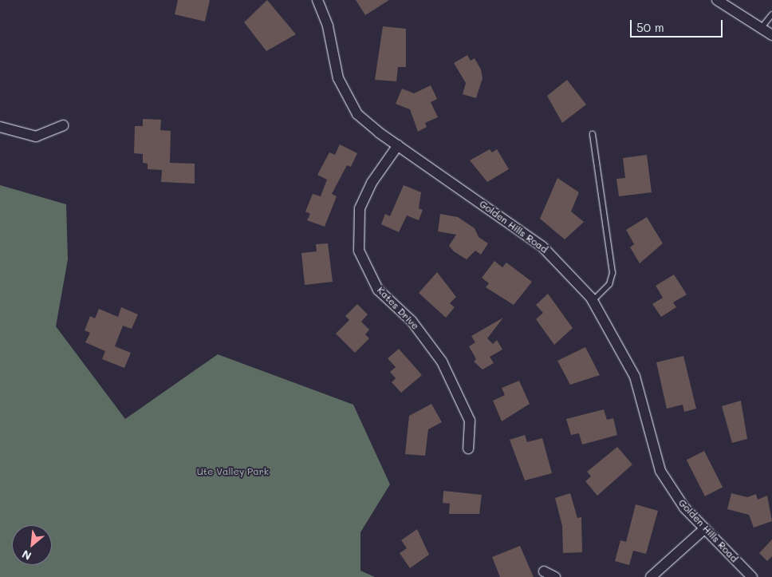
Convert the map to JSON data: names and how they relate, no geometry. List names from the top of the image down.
{
  "streets": {
    "street": ["Golden Hills Road", "Kates Drive"]
  },
  "crossings": [
    ["Golden Hills Road", "Kates Drive"]
  ],
  "parks": ["Ute Valley Park"],
  "scale_bar": "50 m",
  "north": "bottom left"
}
